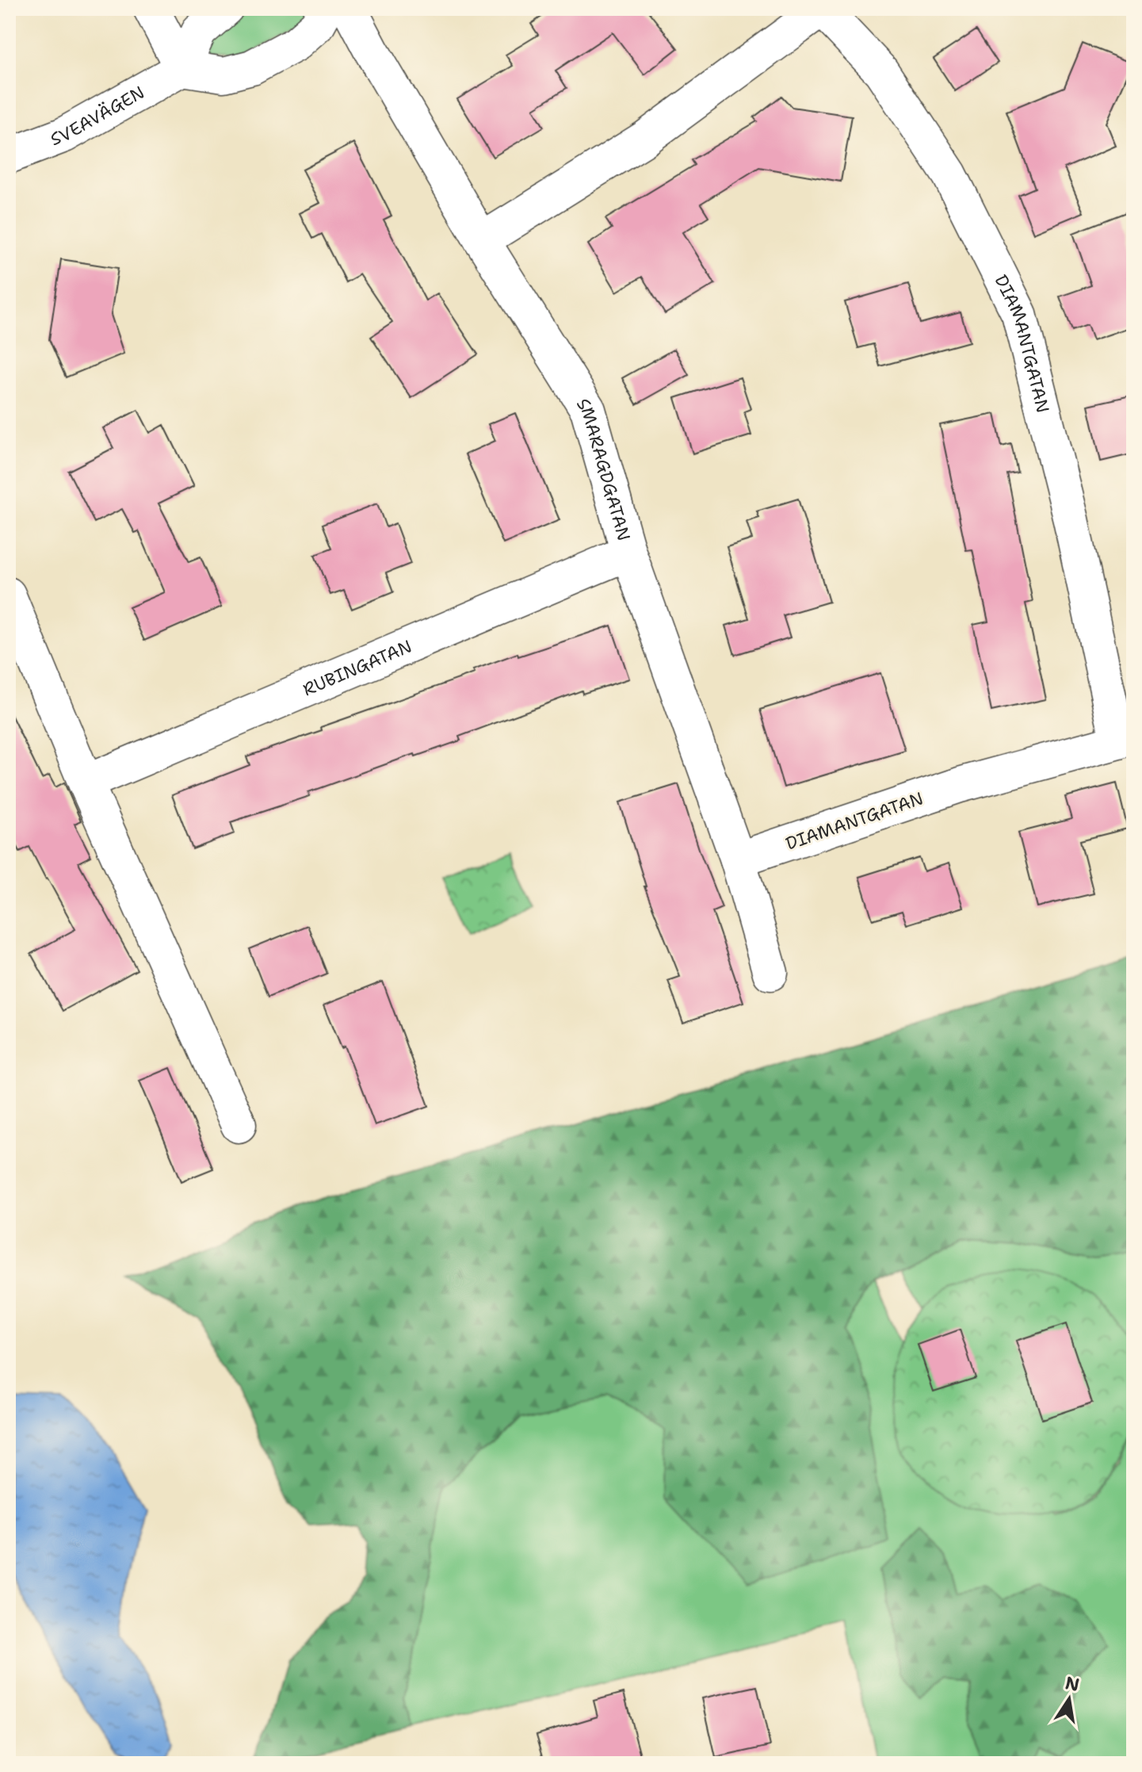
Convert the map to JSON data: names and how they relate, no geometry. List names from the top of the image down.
{
  "streets": {
    "street": [
      "SVEAVÄGEN",
      "DIAMANTGATAN",
      "SMARAGDGATAN",
      "RUBINGATAN"
    ]
  },
  "crossings": [
    ["DIAMANTGATAN", "SMARAGDGATAN"],
    ["SMARAGDGATAN", "RUBINGATAN"]
  ],
  "north": "top"
}
